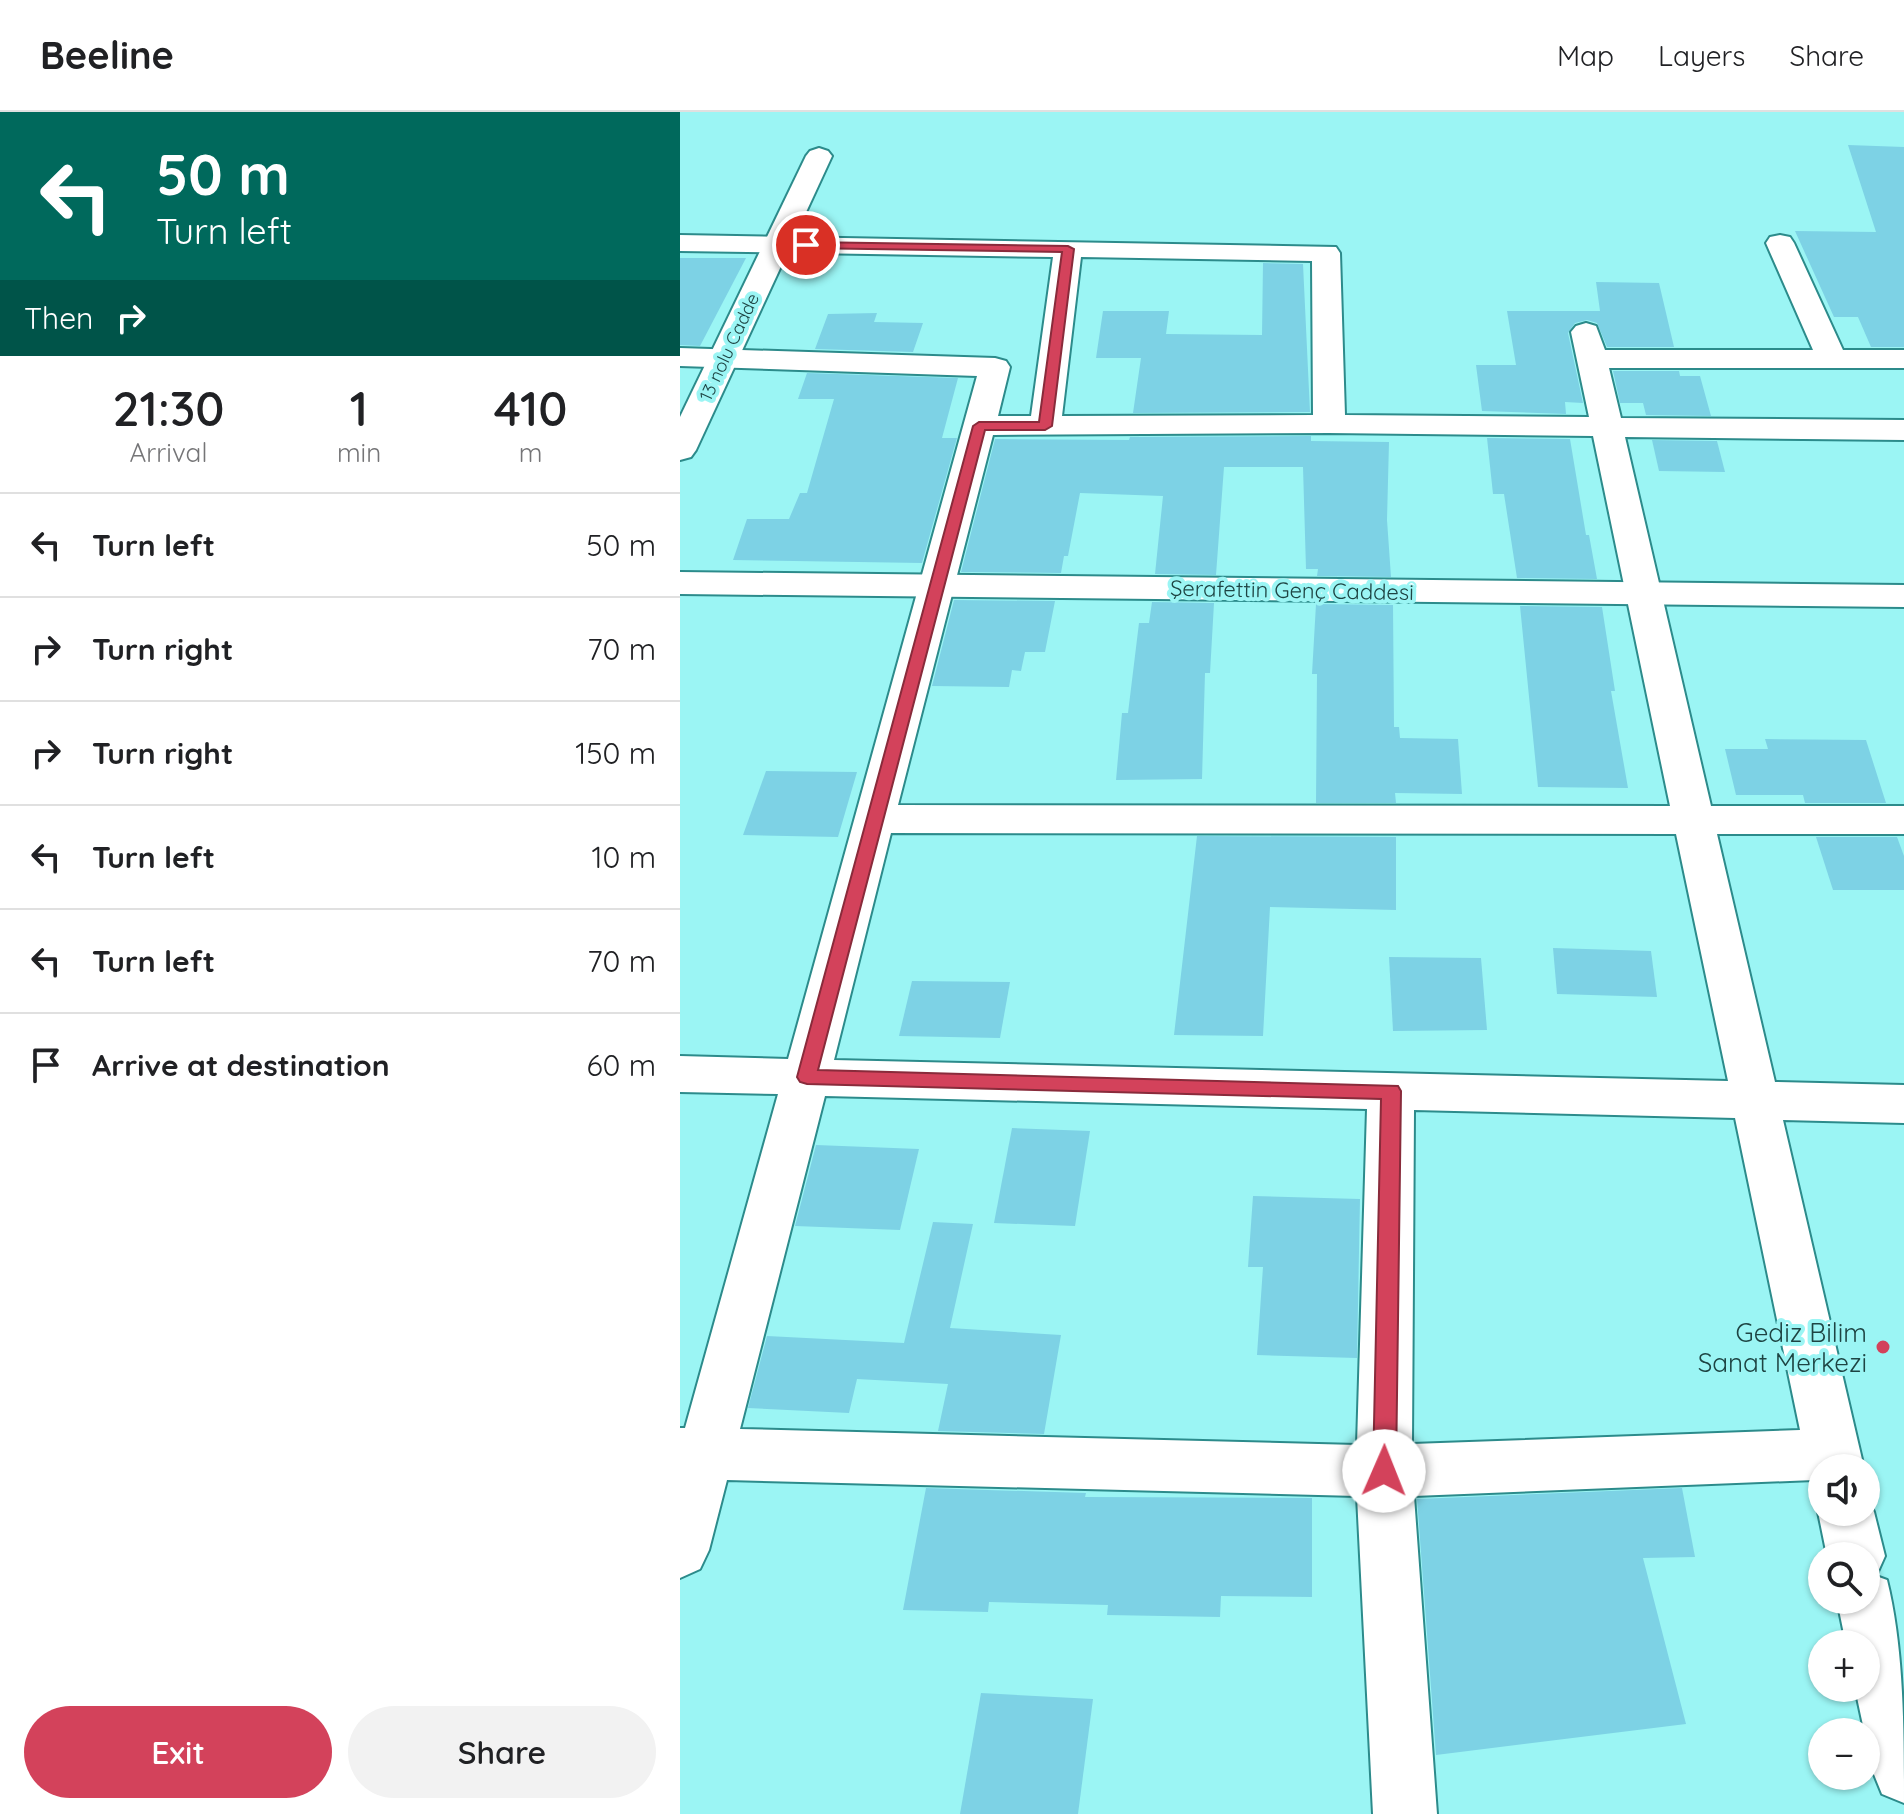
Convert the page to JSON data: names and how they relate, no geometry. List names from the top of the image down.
{
  "streets": {
    "street": ["13 nolu Cadde", "Şerafettin Genç Caddesi"]
  },
  "places": ["Gediz Bilim Sanat Merkezi"],
  "page": {
    "header": "Beeline",
    "nav": ["Map", "Layers", "Share"],
    "turn": ["50 m", "Turn left"],
    "then": "Then",
    "eta": [
      "21:30",
      "Arrival",
      "1",
      "min",
      "410",
      "m"
    ],
    "list": [
      {
        "name": "Turn left",
        "value": "50 m"
      },
      {
        "name": "Turn right",
        "value": "70 m"
      },
      {
        "name": "Turn right",
        "value": "150 m"
      },
      {
        "name": "Turn left",
        "value": "10 m"
      },
      {
        "name": "Turn left",
        "value": "70 m"
      },
      {
        "name": "Arrive at destination",
        "value": "60 m"
      }
    ],
    "map_buttons": ["+", "−"],
    "buttons": ["Exit", "Share"]
  }
}
